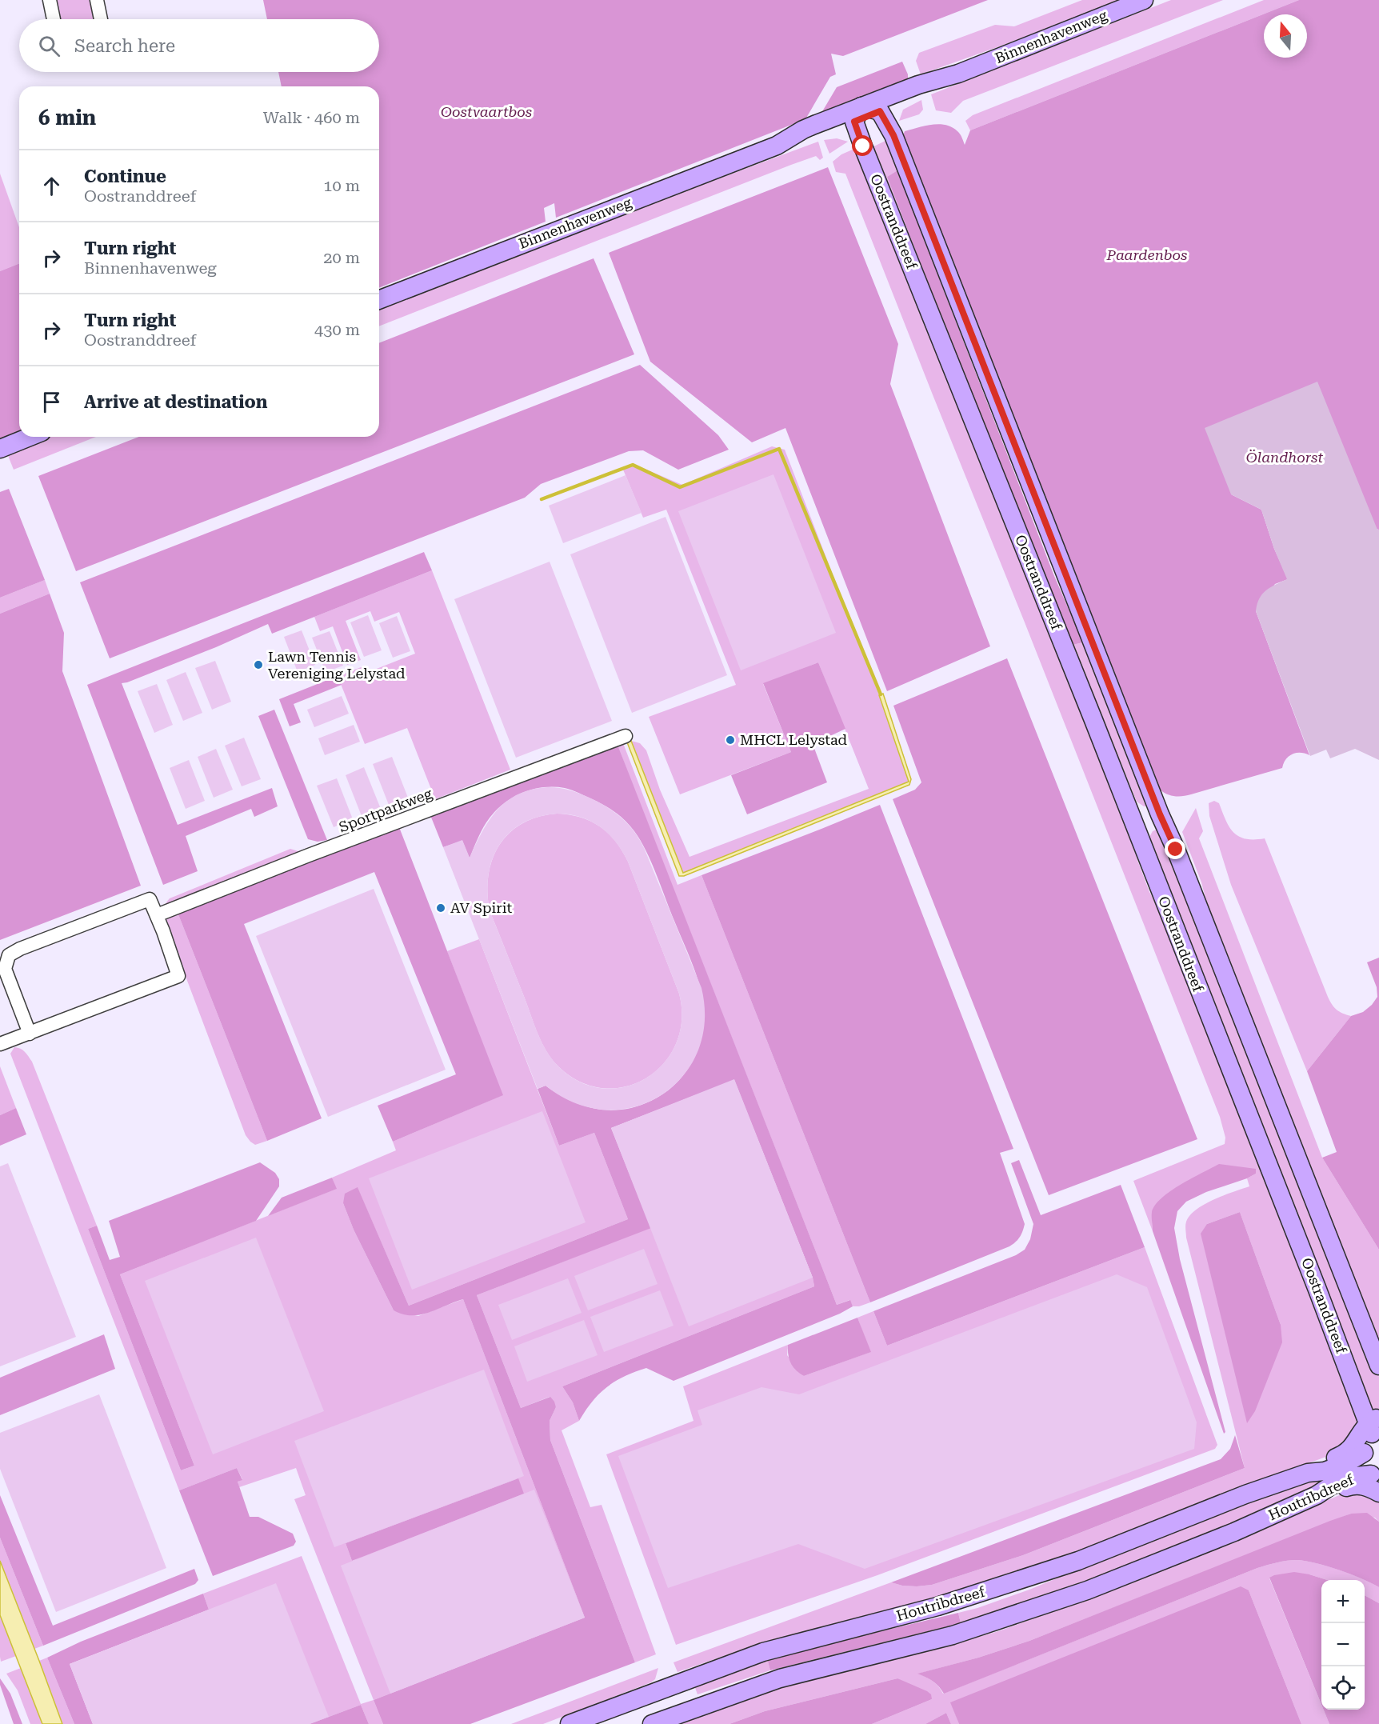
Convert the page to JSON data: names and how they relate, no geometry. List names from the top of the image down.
{
  "streets": {
    "main road": ["Binnenhavenweg", "Oostranddreef", "Houtribdreef"],
    "street": ["Sportparkweg"]
  },
  "crossings": [
    ["Binnenhavenweg", "Oostranddreef"],
    ["Oostranddreef", "Houtribdreef"]
  ],
  "parks": ["Oostvaartbos", "Paardenbos", "Ölandhorst"],
  "places": ["Lawn Tennis Vereniging Lelystad", "MHCL Lelystad", "AV Spirit"],
  "north": "top",
  "page": {
    "search": "Search here",
    "heading": ["6 min", "Walk · 460 m"],
    "list": [
      ["Continue", "Oostranddreef", "10 m"],
      ["Turn right", "Binnenhavenweg", "20 m"],
      ["Turn right", "Oostranddreef", "430 m"],
      "Arrive at destination"
    ],
    "map_buttons": ["+", "−"]
  }
}
